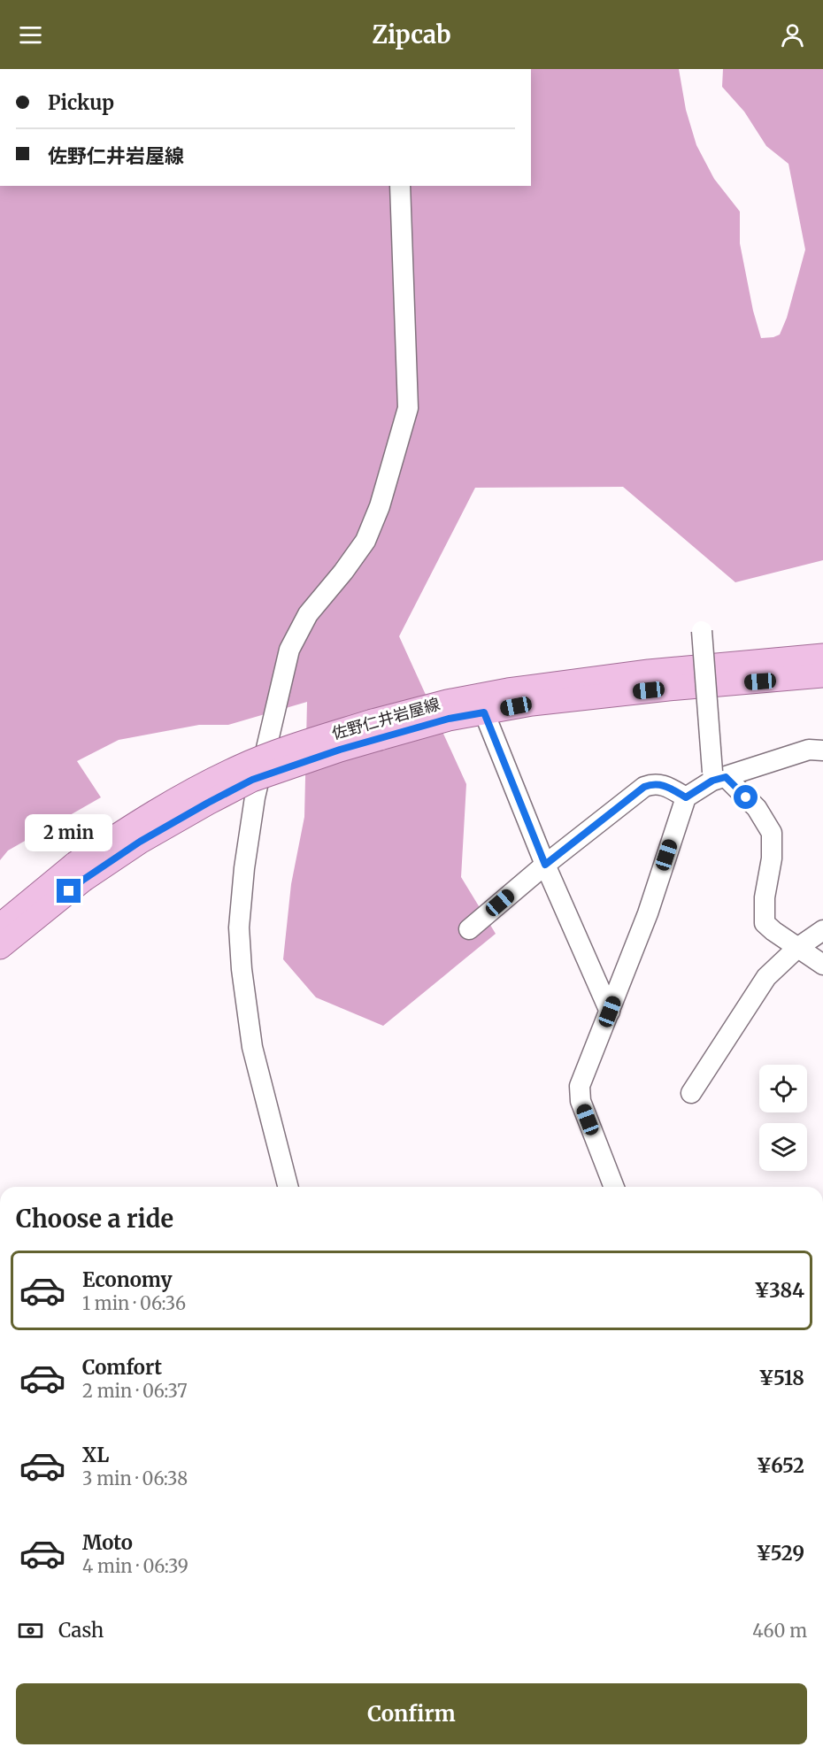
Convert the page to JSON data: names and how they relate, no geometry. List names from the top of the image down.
{
  "streets": {
    "main road": ["佐野仁井岩屋線"]
  },
  "page": {
    "header": "Zipcab",
    "banner": ["Pickup", "佐野仁井岩屋線"],
    "bubble": "2 min",
    "heading": "Choose a ride",
    "list": [
      {
        "name": "Economy",
        "note": "1 min · 06:36",
        "value": "¥384"
      },
      {
        "name": "Comfort",
        "note": "2 min · 06:37",
        "value": "¥518"
      },
      {
        "name": "XL",
        "note": "3 min · 06:38",
        "value": "¥652"
      },
      {
        "name": "Moto",
        "note": "4 min · 06:39",
        "value": "¥529"
      }
    ],
    "pay": ["Cash", "460 m"],
    "buttons": "Confirm"
  }
}
